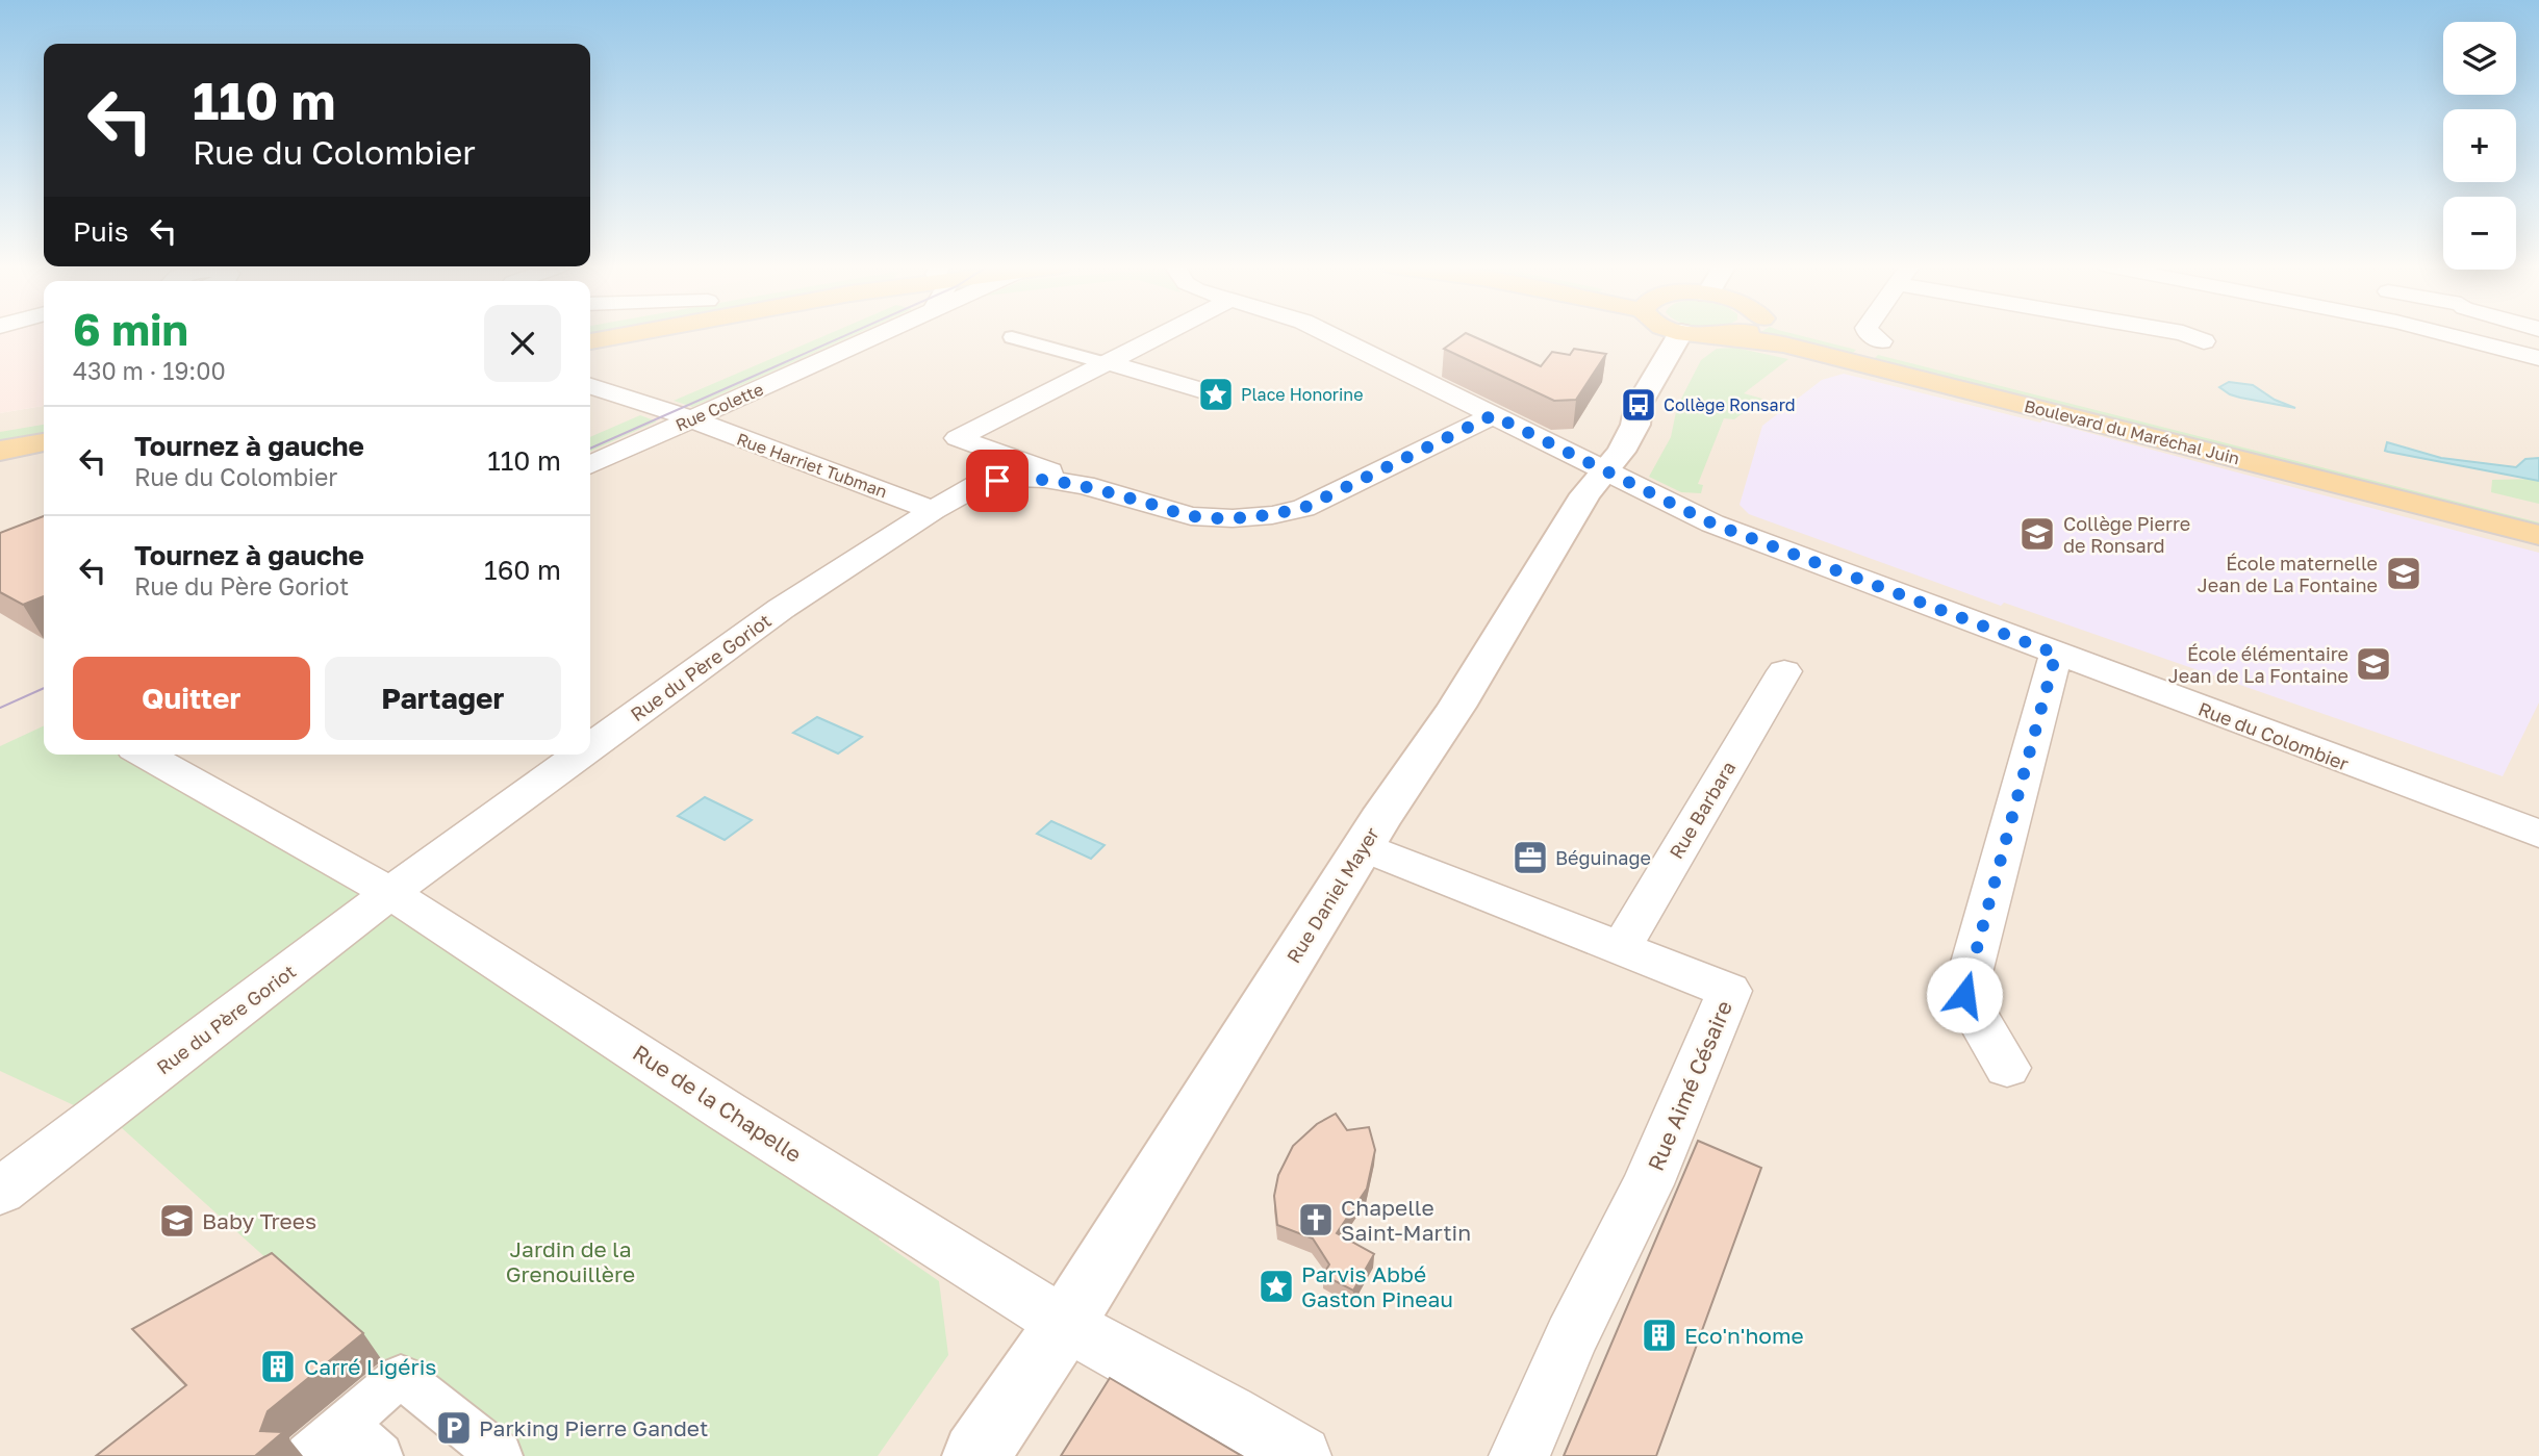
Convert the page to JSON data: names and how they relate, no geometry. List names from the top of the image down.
{
  "streets": {
    "main road": ["Boulevard du Maréchal Juin", "Rue Daniel Mayer"],
    "street": [
      "Rue Colette",
      "Rue Harriet Tubman",
      "Rue du Père Goriot",
      "Rue du Colombier",
      "Rue Barbara",
      "Rue Aimé Césaire",
      "Rue de la Chapelle"
    ]
  },
  "crossings": [
    ["Rue Colette", "Rue Harriet Tubman"],
    ["Rue Harriet Tubman", "Rue du Père Goriot"],
    ["Rue du Père Goriot", "Rue du Colombier"],
    ["Rue du Père Goriot", "Rue de la Chapelle"],
    ["Rue du Colombier", "Rue Daniel Mayer"],
    ["Rue Barbara", "Rue Aimé Césaire"],
    ["Rue Daniel Mayer", "Rue Aimé Césaire"],
    ["Rue Daniel Mayer", "Rue de la Chapelle"]
  ],
  "parks": ["Jardin de la Grenouillère"],
  "places": {
    "place": ["Place Honorine", "Parvis Abbé Gaston Pineau"],
    "bus stop": ["Collège Ronsard"],
    "school or university": [
      "Collège Pierre de Ronsard",
      "École maternelle Jean de La Fontaine",
      "École élémentaire Jean de La Fontaine",
      "Baby Trees"
    ],
    "office": ["Béguinage"],
    "church": ["Chapelle Saint-Martin"],
    "building": ["Eco'n'home", "Carré Ligéris"],
    "parking": ["Parking Pierre Gandet"]
  },
  "page": {
    "map_buttons": ["+", "−"],
    "turn": ["110 m", "Rue du Colombier"],
    "then": "Puis",
    "heading": ["6 min", "430 m · 19:00"],
    "list": [
      {
        "name": "Tournez à gauche",
        "note": "Rue du Colombier",
        "value": "110 m"
      },
      {
        "name": "Tournez à gauche",
        "note": "Rue du Père Goriot",
        "value": "160 m"
      }
    ],
    "buttons": ["Quitter", "Partager"]
  }
}
